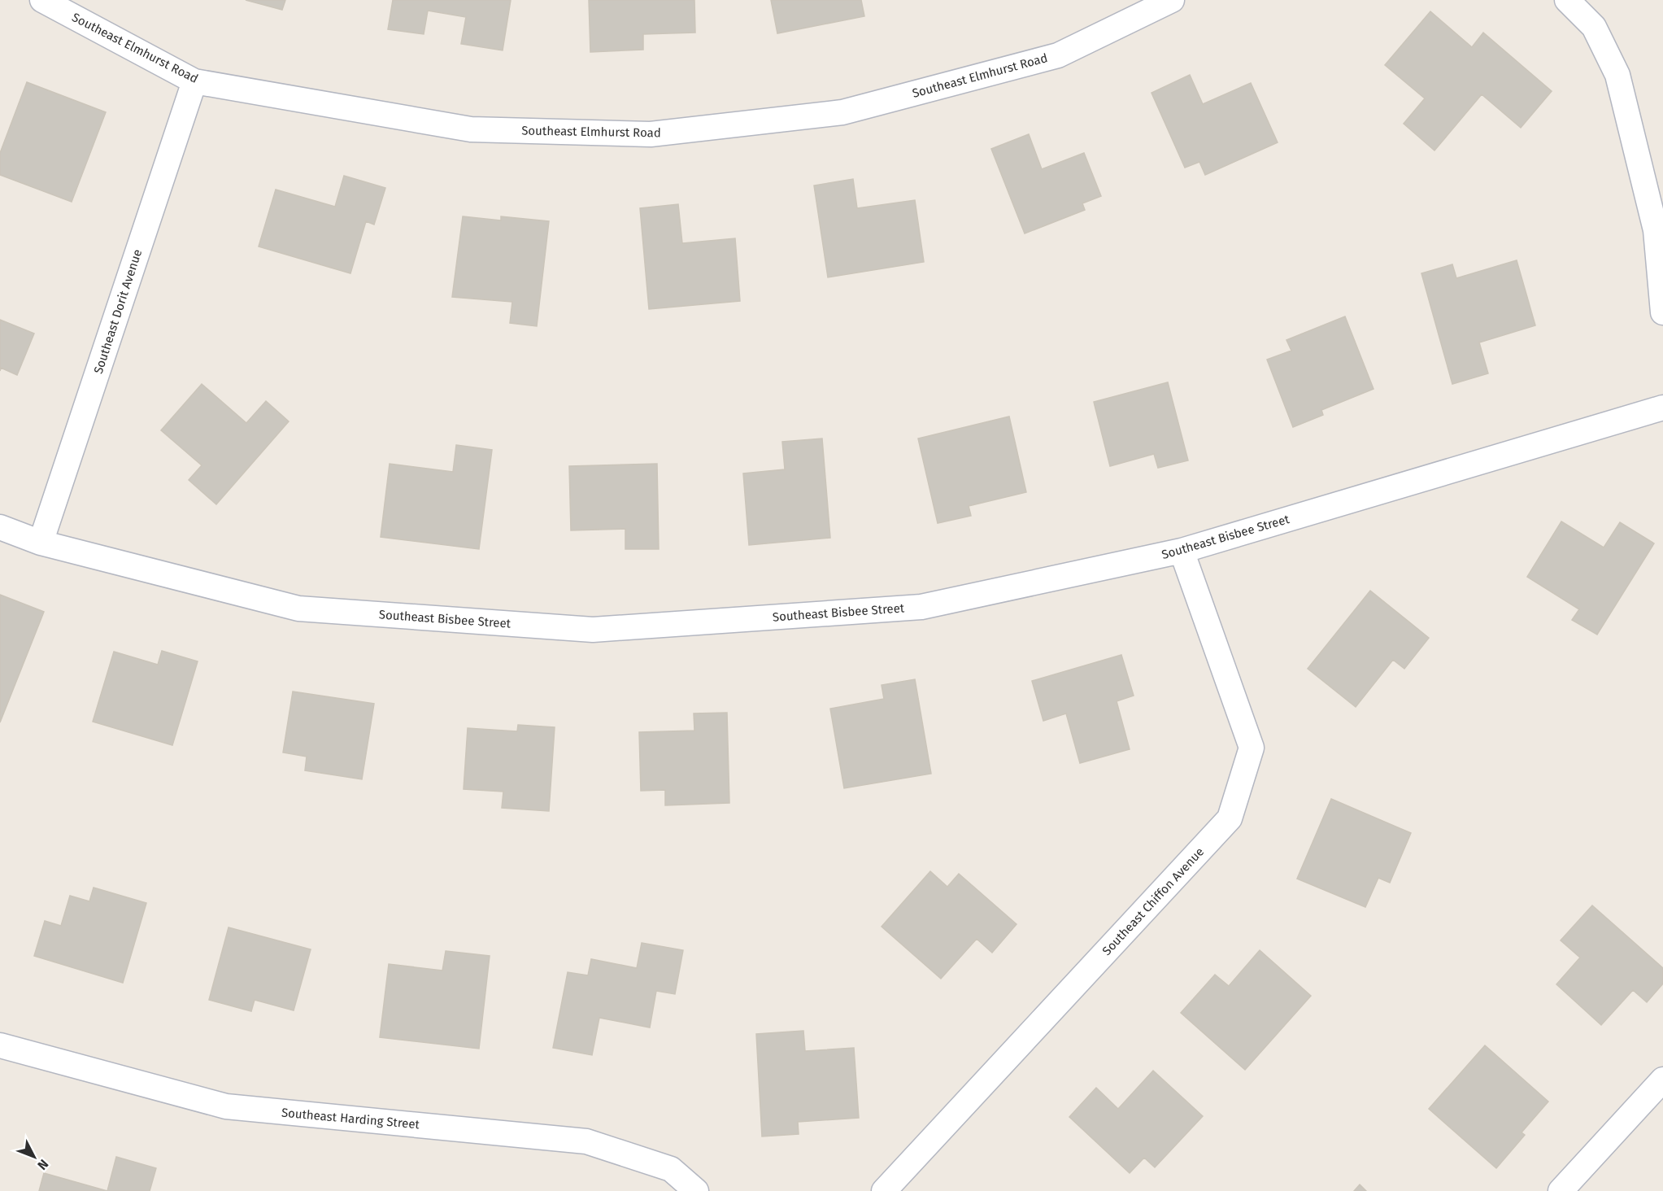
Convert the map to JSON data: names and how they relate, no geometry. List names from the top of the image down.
{
  "streets": {
    "street": [
      "Southeast Elmhurst Road",
      "Southeast Dorit Avenue",
      "Southeast Bisbee Street",
      "Southeast Chiffon Avenue",
      "Southeast Harding Street"
    ]
  },
  "crossings": [
    ["Southeast Elmhurst Road", "Southeast Dorit Avenue"],
    ["Southeast Dorit Avenue", "Southeast Bisbee Street"],
    ["Southeast Bisbee Street", "Southeast Chiffon Avenue"]
  ],
  "north": "bottom right"
}
